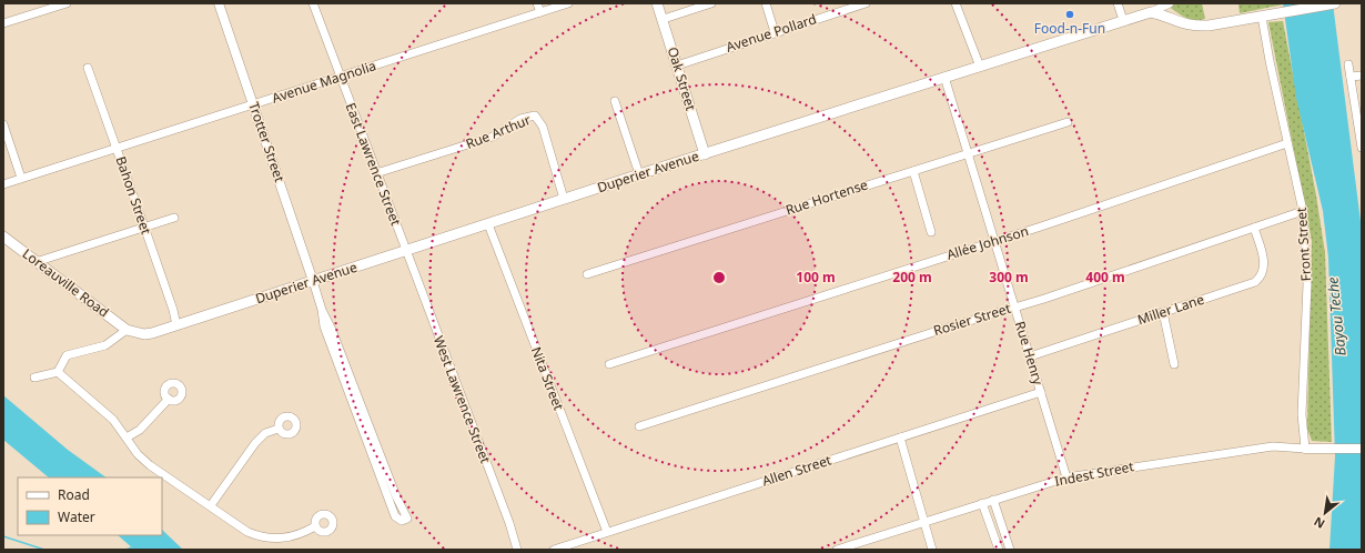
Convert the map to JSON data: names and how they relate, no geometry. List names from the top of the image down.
{
  "streets": {
    "main road": ["Oak Street", "Duperier Avenue", "Loreauville Road"],
    "street": [
      "Avenue Pollard",
      "Avenue Magnolia",
      "Rue Arthur",
      "Trotter Street",
      "East Lawrence Street",
      "Bahon Street",
      "Rue Hortense",
      "Allée Johnson",
      "Front Street",
      "Miller Lane",
      "Rosier Street",
      "Rue Henry",
      "Nita Street",
      "West Lawrence Street",
      "Allen Street",
      "Indest Street"
    ]
  },
  "crossings": [
    ["Avenue Pollard", "Oak Street"],
    ["Oak Street", "Duperier Avenue"],
    ["Avenue Magnolia", "Trotter Street"],
    ["Avenue Magnolia", "East Lawrence Street"],
    ["Avenue Magnolia", "Bahon Street"],
    ["Rue Arthur", "East Lawrence Street"],
    ["Rue Arthur", "Duperier Avenue"],
    ["Trotter Street", "Duperier Avenue"],
    ["East Lawrence Street", "Duperier Avenue"],
    ["East Lawrence Street", "West Lawrence Street"],
    ["Duperier Avenue", "Bahon Street"],
    ["Duperier Avenue", "Loreauville Road"],
    ["Duperier Avenue", "Rue Henry"],
    ["Duperier Avenue", "Nita Street"],
    ["Duperier Avenue", "West Lawrence Street"],
    ["Rue Hortense", "Rue Henry"],
    ["Allée Johnson", "Front Street"],
    ["Allée Johnson", "Rue Henry"],
    ["Front Street", "Rosier Street"],
    ["Front Street", "Indest Street"],
    ["Miller Lane", "Rosier Street"],
    ["Miller Lane", "Rue Henry"],
    ["Rosier Street", "Rue Henry"],
    ["Rue Henry", "Allen Street"],
    ["Rue Henry", "Indest Street"],
    ["Nita Street", "Allen Street"]
  ],
  "water": ["Bayou Teche"],
  "places": ["Food-n-Fun"],
  "legend": ["Road", "Water"],
  "north": "bottom left",
  "rings": [
    "100 m",
    "200 m",
    "300 m",
    "400 m"
  ]
}
